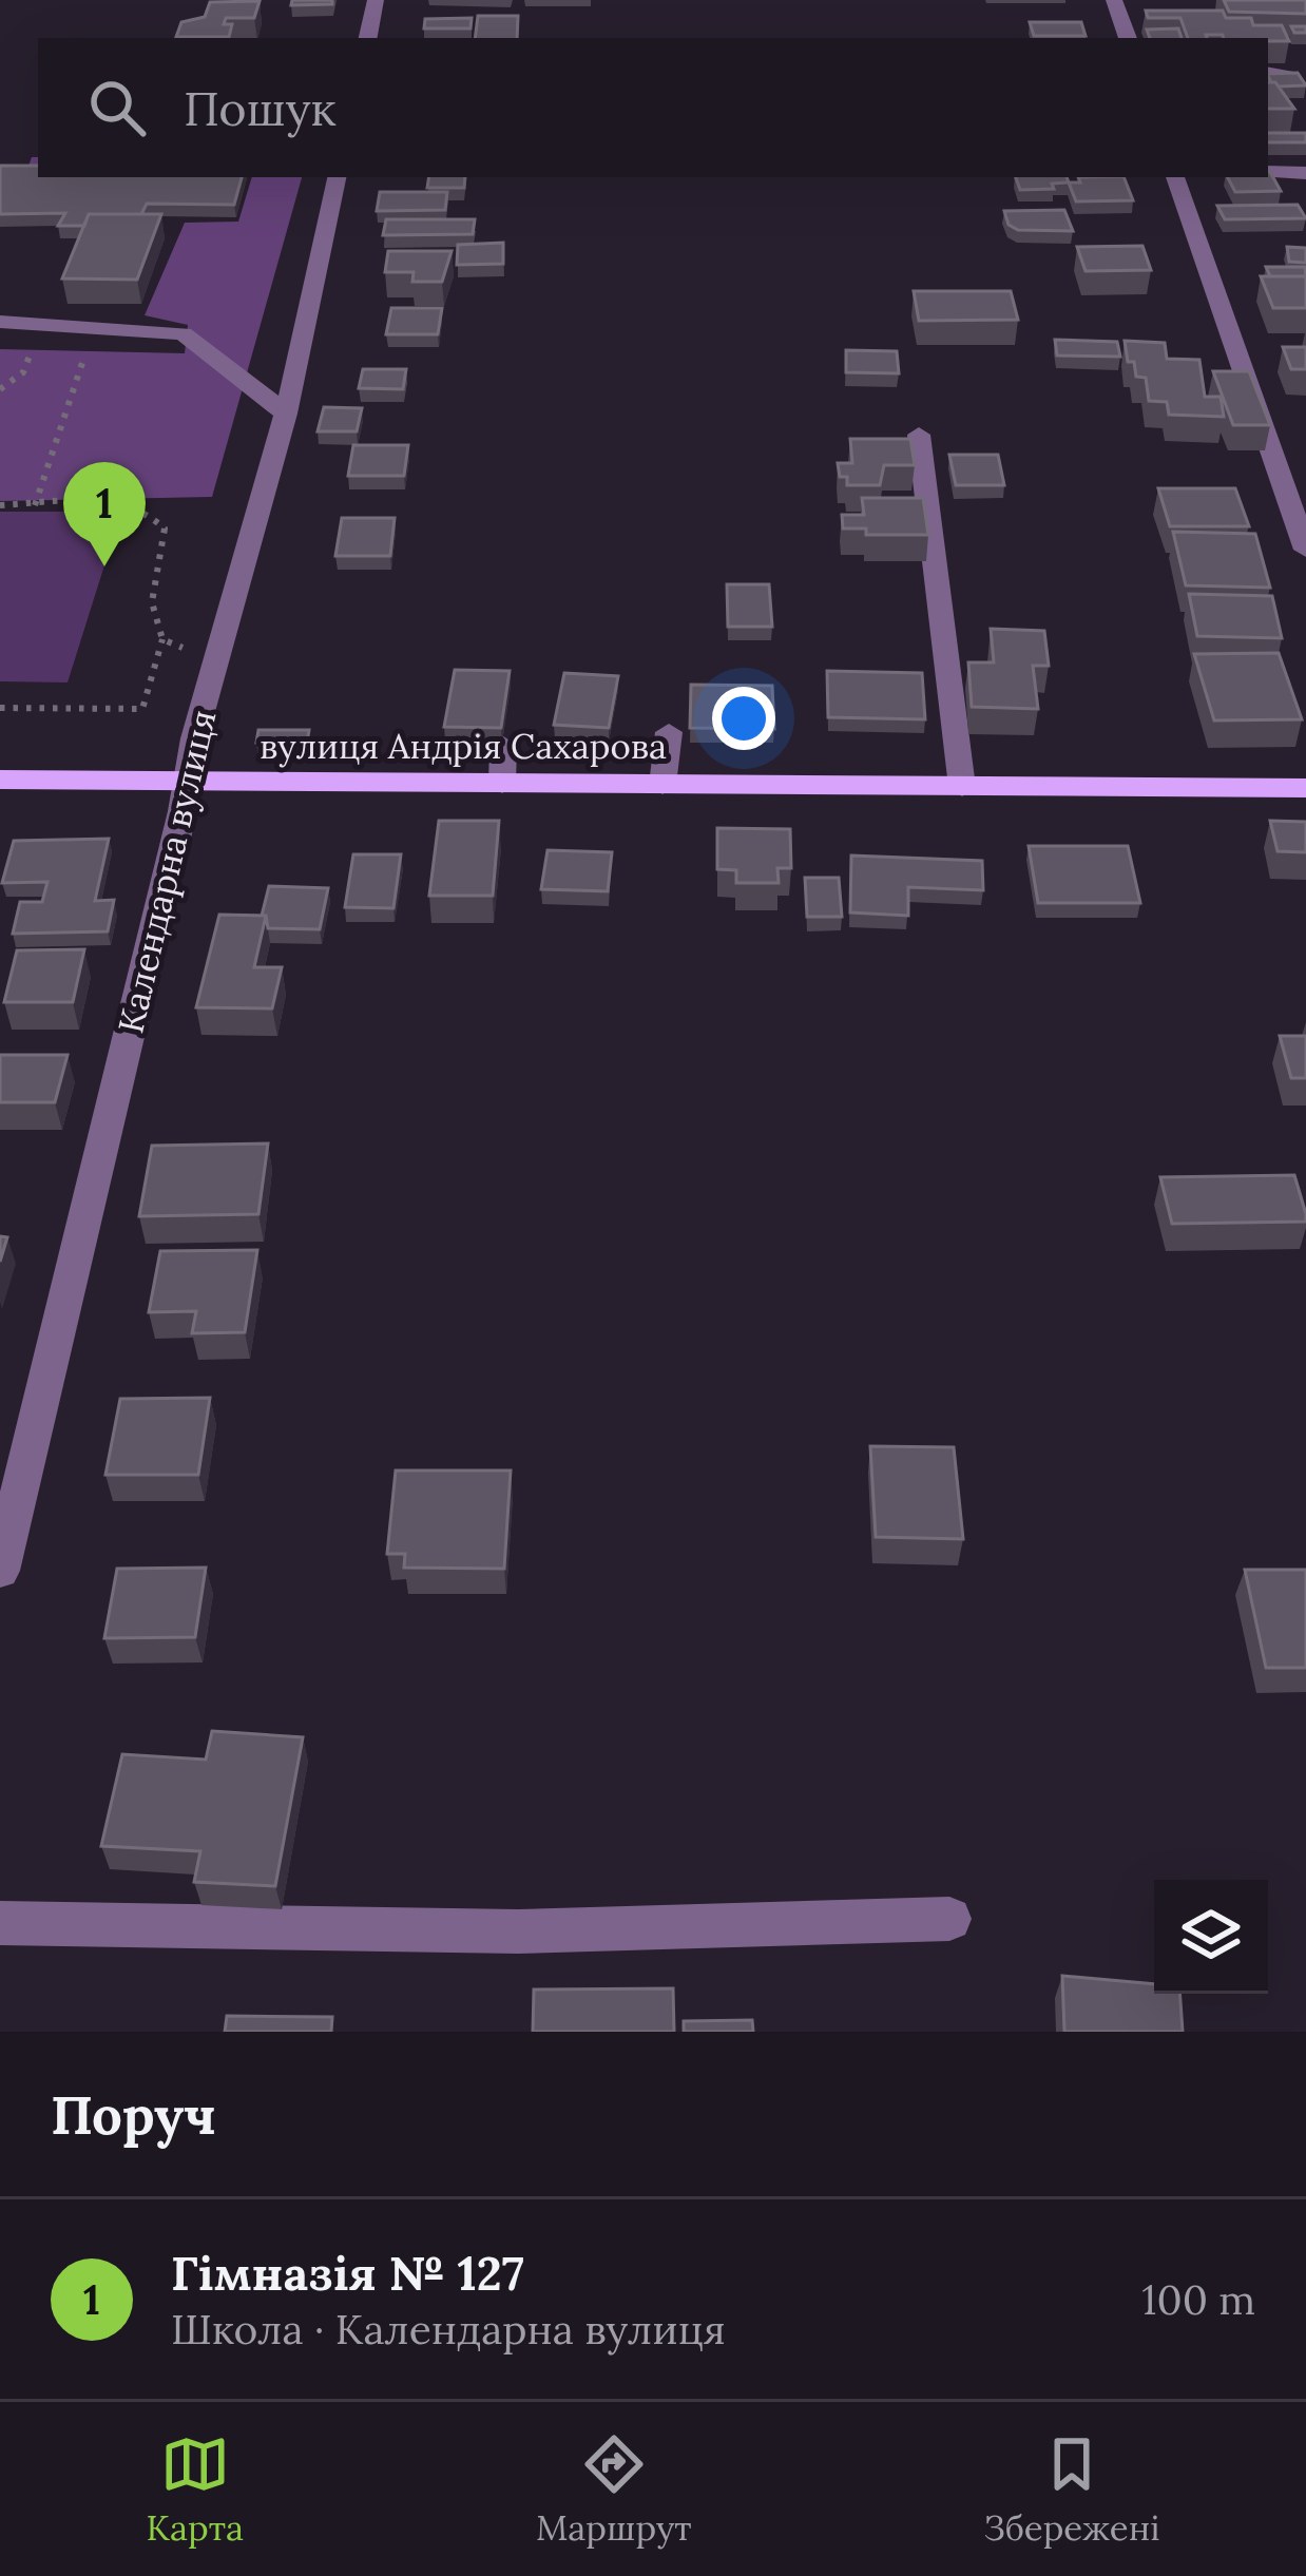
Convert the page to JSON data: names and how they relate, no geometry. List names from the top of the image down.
{
  "streets": {
    "main road": ["вулиця Андрія Сахарова"],
    "street": ["Календарна вулиця"]
  },
  "crossings": [
    ["вулиця Андрія Сахарова", "Календарна вулиця"]
  ],
  "page": {
    "search": "Пошук",
    "pins": "1",
    "heading": "Поруч",
    "list": [
      {
        "mark": "1",
        "name": "Гімназія № 127",
        "note": "Школа · Календарна вулиця",
        "value": "100 m"
      }
    ],
    "nav": ["Карта", "Маршрут", "Збережені"]
  }
}
